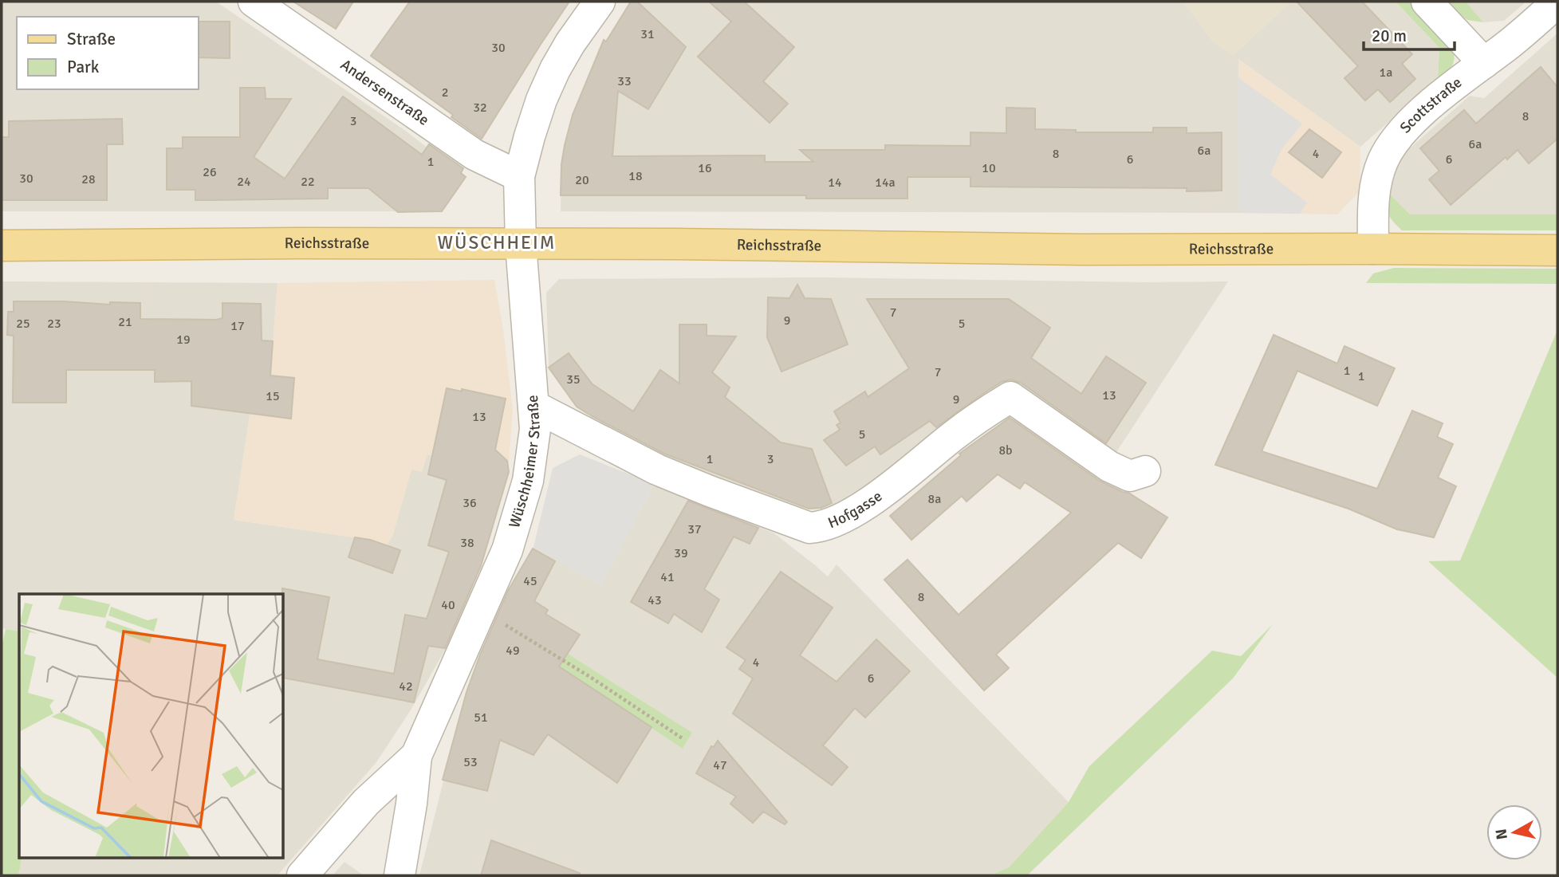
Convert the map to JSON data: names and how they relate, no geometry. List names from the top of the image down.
{
  "streets": {
    "main road": ["Reichsstraße"],
    "street": [
      "Andersenstraße",
      "Scottstraße",
      "Wüschheimer Straße",
      "Hofgasse"
    ]
  },
  "crossings": [
    ["Andersenstraße", "Wüschheimer Straße"],
    ["Scottstraße", "Reichsstraße"],
    ["Reichsstraße", "Wüschheimer Straße"],
    ["Wüschheimer Straße", "Hofgasse"]
  ],
  "districts": ["WÜSCHHEIM"],
  "house_numbers": [
    "31",
    "30",
    "1a",
    "33",
    "2",
    "32",
    "8",
    "3",
    "6a",
    "6a",
    "8",
    "4",
    "6",
    "6",
    "1",
    "16",
    "10",
    "26",
    "18",
    "30",
    "28",
    "20",
    "24",
    "22",
    "14",
    "14a",
    "7",
    "9",
    "21",
    "25",
    "23",
    "5",
    "17",
    "19",
    "1",
    "7",
    "1",
    "35",
    "13",
    "15",
    "9",
    "13",
    "5",
    "8b",
    "1",
    "3",
    "8a",
    "36",
    "37",
    "38",
    "39",
    "41",
    "45",
    "8",
    "43",
    "40",
    "49",
    "4",
    "6",
    "42",
    "51",
    "53",
    "47"
  ],
  "legend": ["Straße", "Park"],
  "scale_bar": "20 m",
  "north": "left"
}
